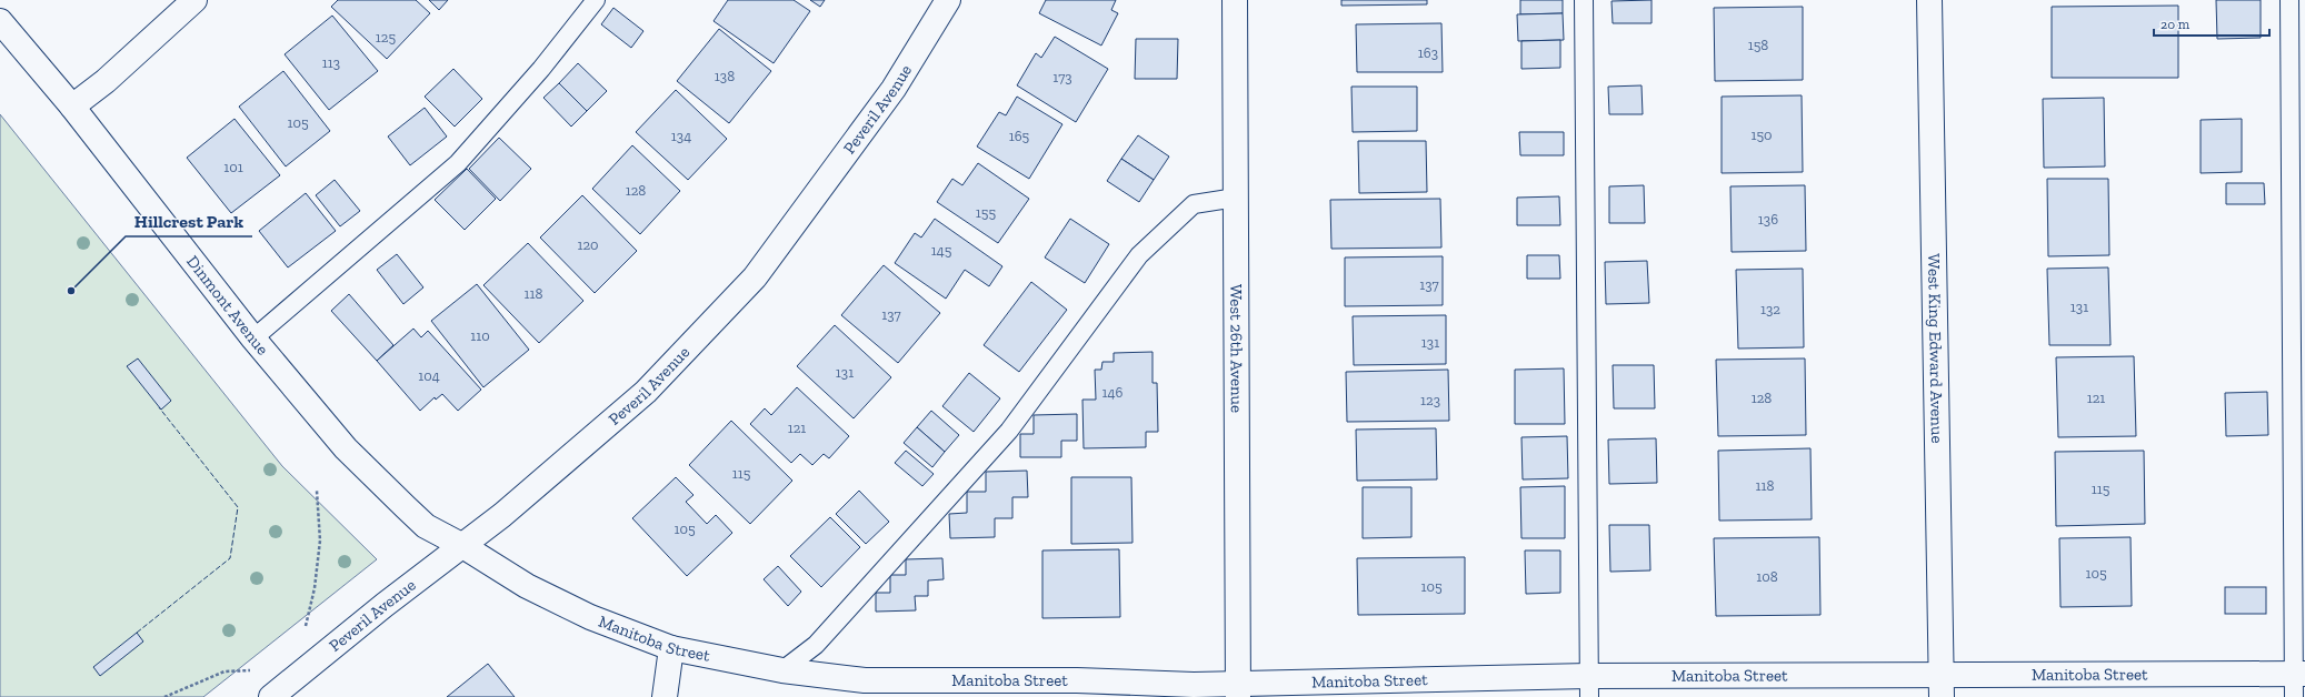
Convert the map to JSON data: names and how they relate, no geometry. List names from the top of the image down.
{
  "streets": {
    "street": [
      "Peveril Avenue",
      "Dinmont Avenue",
      "West 26th Avenue",
      "West King Edward Avenue",
      "Manitoba Street"
    ]
  },
  "crossings": [
    ["Peveril Avenue", "Dinmont Avenue"],
    ["Peveril Avenue", "Manitoba Street"],
    ["Dinmont Avenue", "Manitoba Street"],
    ["West 26th Avenue", "Manitoba Street"],
    ["West King Edward Avenue", "Manitoba Street"]
  ],
  "places": ["Hillcrest Park"],
  "house_numbers": [
    "125",
    "158",
    "163",
    "113",
    "138",
    "173",
    "105",
    "150",
    "134",
    "165",
    "101",
    "128",
    "155",
    "136",
    "120",
    "145",
    "137",
    "118",
    "131",
    "132",
    "137",
    "110",
    "131",
    "131",
    "104",
    "146",
    "128",
    "121",
    "123",
    "121",
    "115",
    "118",
    "115",
    "105",
    "105",
    "108",
    "105"
  ],
  "scale_bar": "20 m"
}
